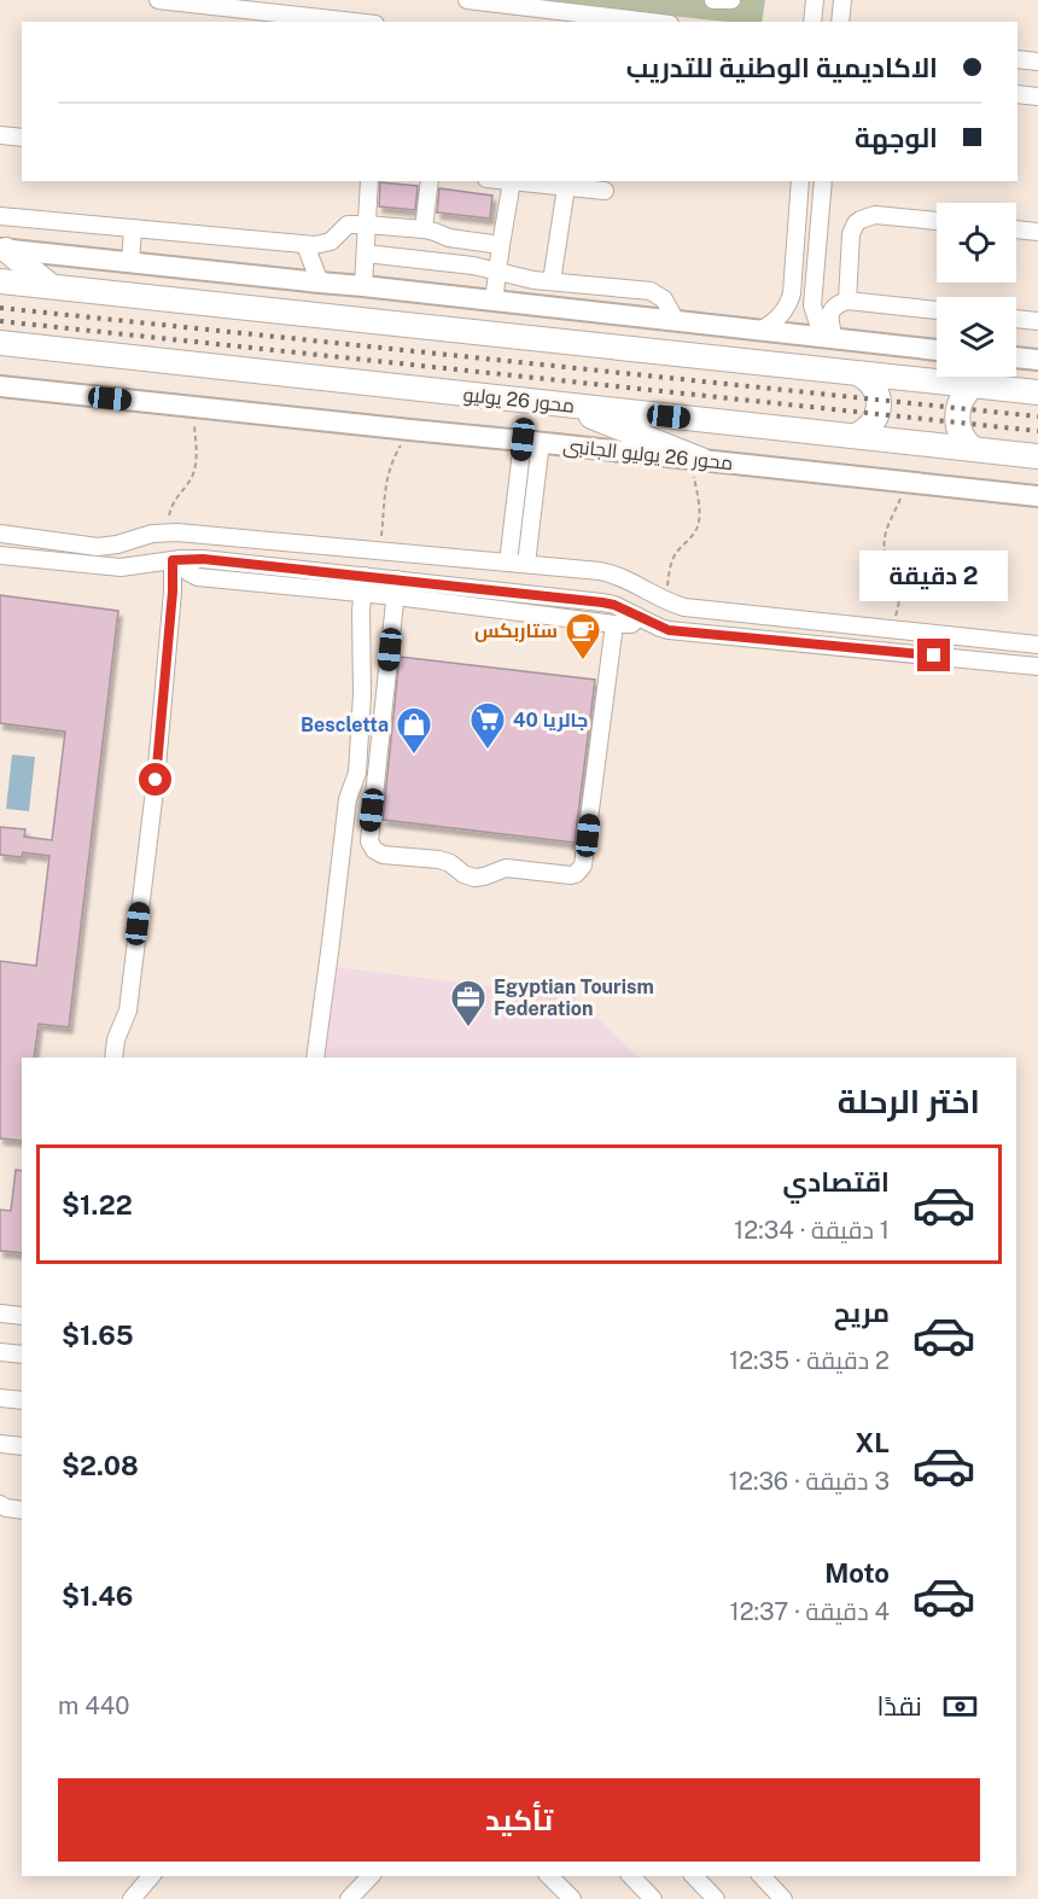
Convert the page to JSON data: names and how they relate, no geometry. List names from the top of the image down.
{
  "streets": {
    "highway": ["محور 26 يوليو"],
    "main road": ["محور 26 يوليو الجانبى"]
  },
  "places": {
    "cafe": ["ستاربكس"],
    "supermarket": ["جالريا 40"],
    "shop": ["Bescletta"],
    "office": ["Egyptian Tourism Federation"]
  },
  "page": {
    "banner": ["الاكاديمية الوطنية للتدريب", "الوجهة"],
    "bubble": "2 دقيقة",
    "heading": "اختر الرحلة",
    "list": [
      {
        "name": "اقتصادي",
        "note": "1 دقيقة · 12:34",
        "value": "$1.22"
      },
      {
        "name": "مريح",
        "note": "2 دقيقة · 12:35",
        "value": "$1.65"
      },
      {
        "name": "XL",
        "note": "3 دقيقة · 12:36",
        "value": "$2.08"
      },
      {
        "name": "Moto",
        "note": "4 دقيقة · 12:37",
        "value": "$1.46"
      }
    ],
    "pay": ["نقدًا", "440 m"],
    "buttons": "تأكيد"
  }
}
